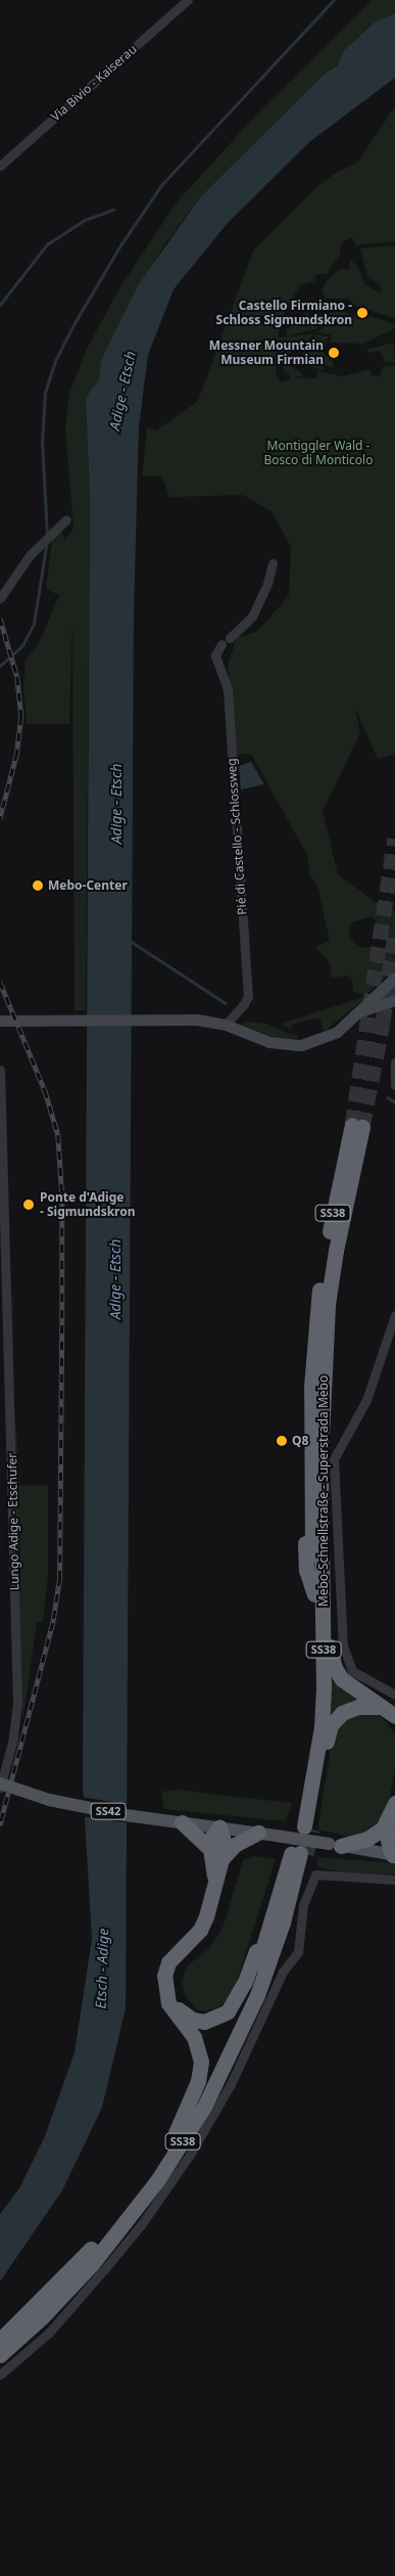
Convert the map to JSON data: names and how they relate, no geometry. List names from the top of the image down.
{
  "streets": {
    "highway": ["SS38", "Mebo-Schnellstraße - Superstrada Mebo"],
    "main road": ["SS42"],
    "street": ["Via Bivio - Kaiserau", "Pié di Castello - Schlossweg", "Lungo Adige - Etschufer"]
  },
  "crossings": [
    ["Lungo Adige - Etschufer", "SS42"]
  ],
  "water": ["Adige - Etsch", "Etsch - Adige"],
  "parks": ["Montiggler Wald - Bosco di Monticolo"],
  "places": [
    "Castello Firmiano - Schloss Sigmundskron",
    "Messner Mountain Museum Firmian",
    "Mebo-Center",
    "Ponte d'Adige - Sigmundskron",
    "Q8"
  ]
}
